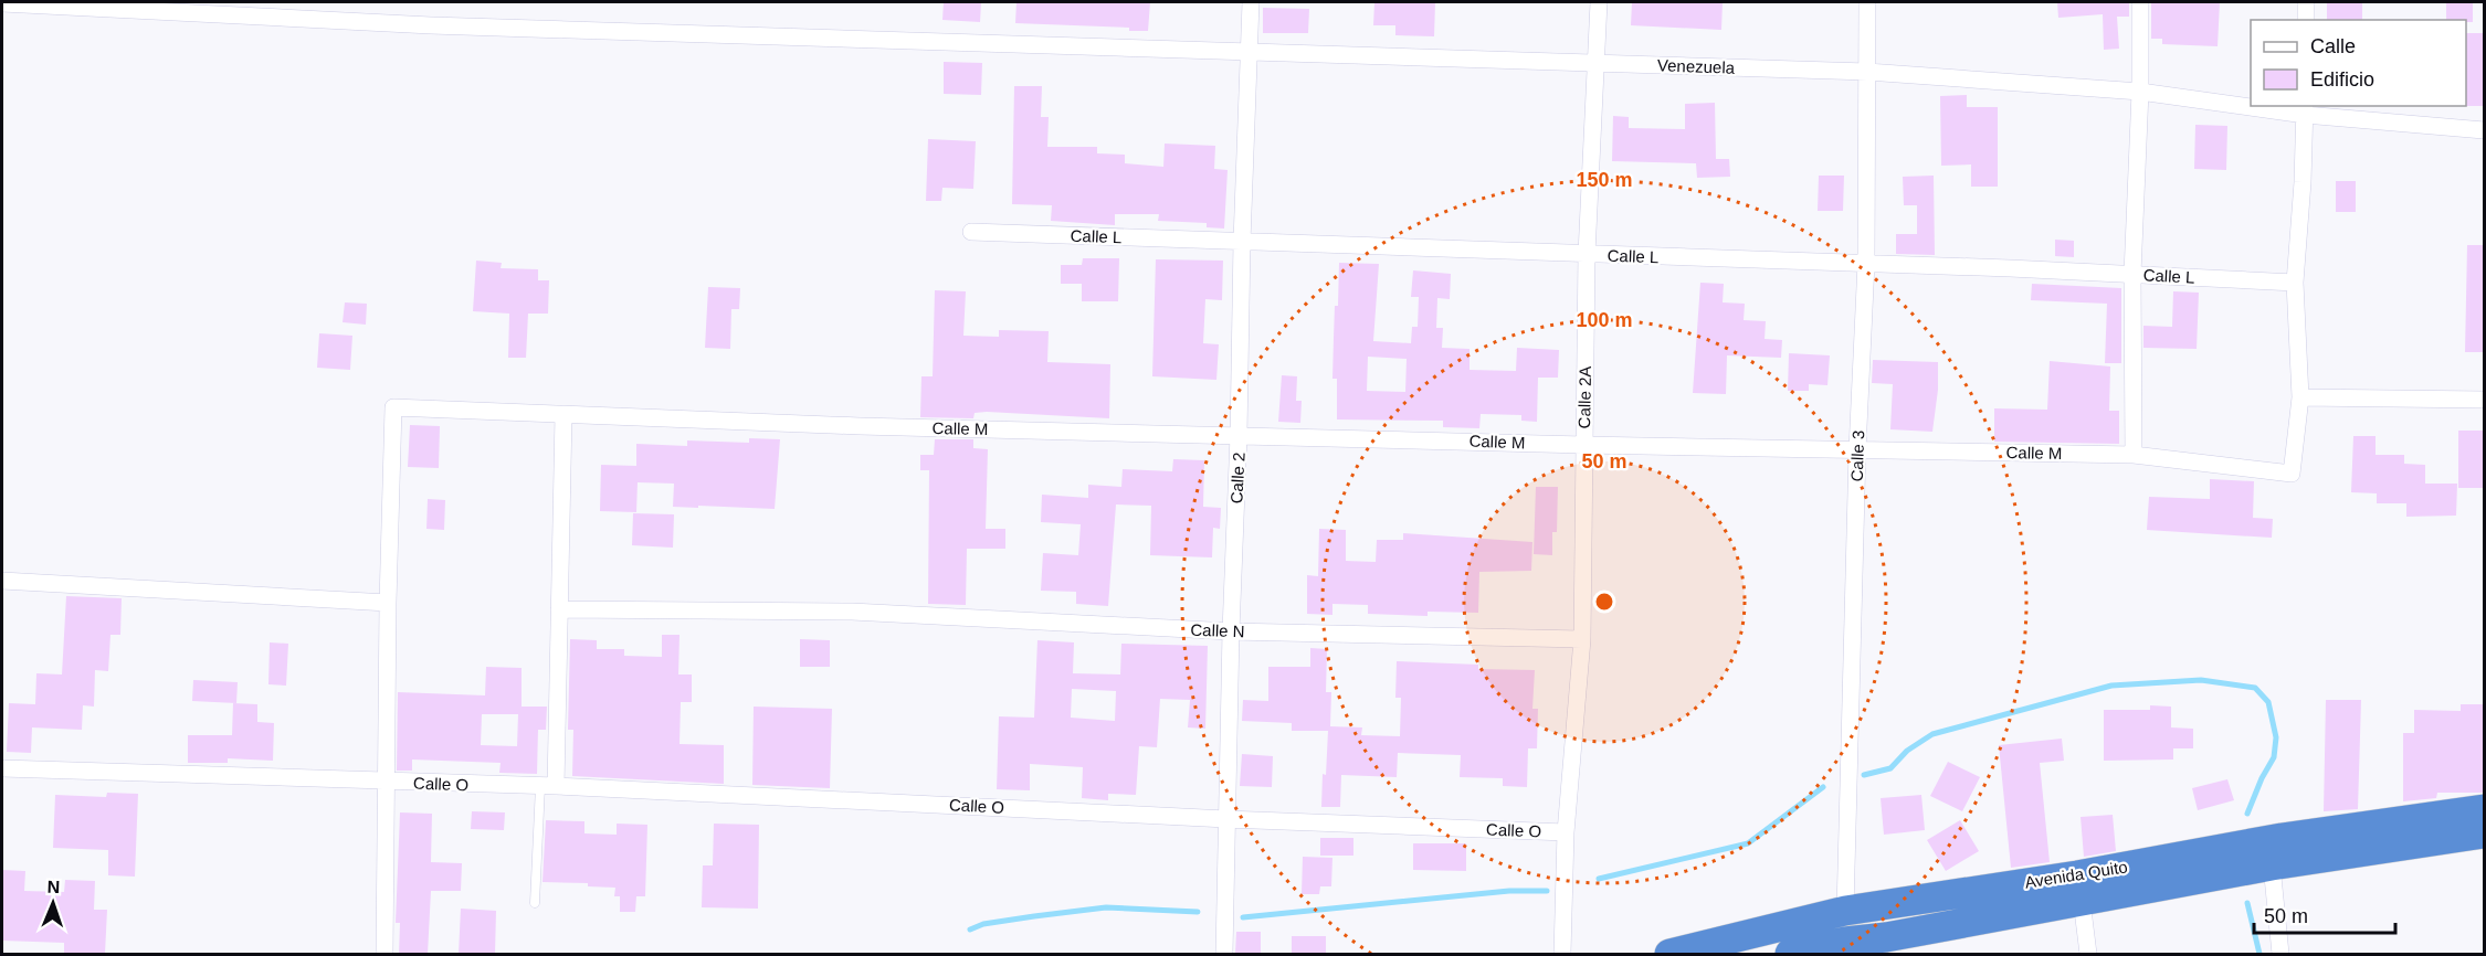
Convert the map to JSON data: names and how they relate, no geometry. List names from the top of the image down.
{
  "streets": {
    "highway": ["Avenida Quito"],
    "street": [
      "Venezuela",
      "Calle L",
      "Calle 2A",
      "Calle M",
      "Calle 3",
      "Calle 2",
      "Calle N",
      "Calle O"
    ]
  },
  "crossings": [
    ["Venezuela", "Calle 2A"],
    ["Venezuela", "Calle 3"],
    ["Venezuela", "Calle 2"],
    ["Calle L", "Calle 2A"],
    ["Calle L", "Calle 3"],
    ["Calle L", "Calle 2"],
    ["Calle 2A", "Calle M"],
    ["Calle 2A", "Calle N"],
    ["Calle 2A", "Calle O"],
    ["Calle M", "Calle 3"],
    ["Calle M", "Calle 2"],
    ["Calle 3", "Avenida Quito"],
    ["Calle 2", "Calle N"],
    ["Calle 2", "Calle O"]
  ],
  "legend": ["Calle", "Edificio"],
  "scale_bar": "50 m",
  "north": "top",
  "rings": ["150 m", "100 m", "50 m"]
}
